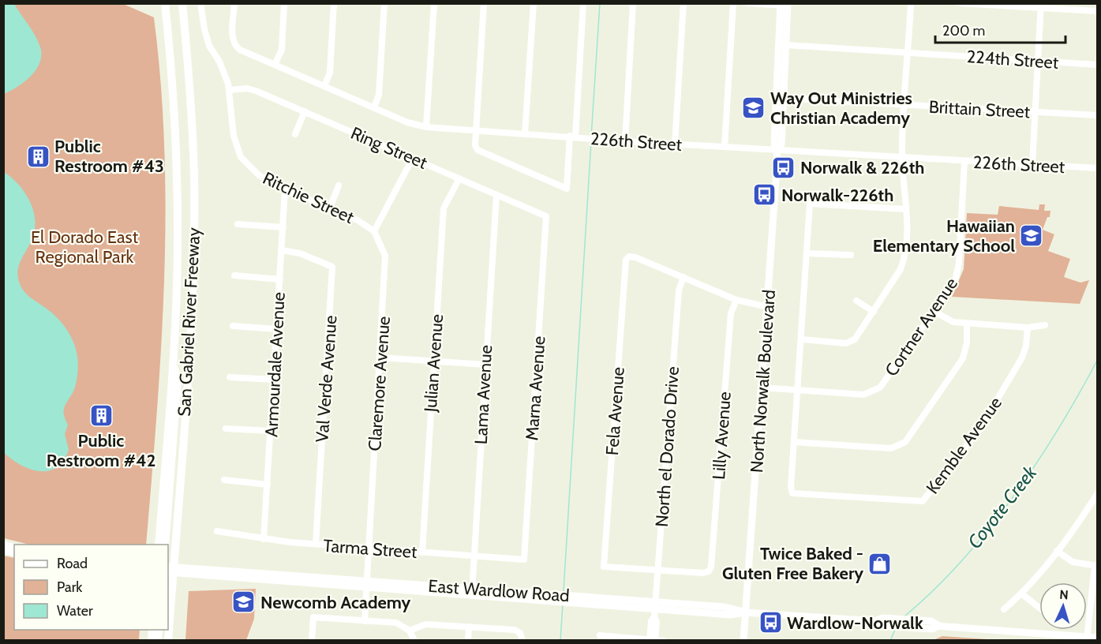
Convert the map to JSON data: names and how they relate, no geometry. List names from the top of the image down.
{
  "streets": {
    "highway": ["San Gabriel River Freeway"],
    "main road": ["North Norwalk Boulevard", "East Wardlow Road"],
    "street": [
      "224th Street",
      "Brittain Street",
      "226th Street",
      "Ring Street",
      "Ritchie Street",
      "Cortner Avenue",
      "Julian Avenue",
      "Armourdale Avenue",
      "Val Verde Avenue",
      "Claremore Avenue",
      "Marna Avenue",
      "Lama Avenue",
      "Fela Avenue",
      "Lilly Avenue",
      "Kemble Avenue",
      "North el Dorado Drive",
      "Tarma Street"
    ]
  },
  "crossings": [
    ["Brittain Street", "North Norwalk Boulevard"],
    ["226th Street", "Cortner Avenue"],
    ["226th Street", "North Norwalk Boulevard"],
    ["Ring Street", "Ritchie Street"],
    ["Ring Street", "Julian Avenue"],
    ["Ring Street", "Marna Avenue"],
    ["Ring Street", "Lama Avenue"],
    ["Ritchie Street", "Armourdale Avenue"],
    ["Ritchie Street", "Claremore Avenue"],
    ["Julian Avenue", "Tarma Street"],
    ["Armourdale Avenue", "Val Verde Avenue"],
    ["Armourdale Avenue", "Tarma Street"],
    ["Val Verde Avenue", "Tarma Street"],
    ["North Norwalk Boulevard", "East Wardlow Road"],
    ["Claremore Avenue", "Tarma Street"],
    ["Claremore Avenue", "East Wardlow Road"],
    ["Marna Avenue", "Tarma Street"],
    ["Lama Avenue", "Tarma Street"],
    ["Lama Avenue", "East Wardlow Road"],
    ["Fela Avenue", "Lilly Avenue"],
    ["Fela Avenue", "North el Dorado Drive"],
    ["Lilly Avenue", "North el Dorado Drive"],
    ["North el Dorado Drive", "East Wardlow Road"]
  ],
  "water": ["Coyote Creek"],
  "parks": ["El Dorado East Regional Park"],
  "places": {
    "school or university": ["Way Out Ministries Christian Academy", "Hawaiian Elementary School", "Newcomb Academy"],
    "building": ["Public Restroom #43", "Public Restroom #42"],
    "bus stop": ["Norwalk & 226th", "Norwalk-226th", "Wardlow-Norwalk"],
    "shop": ["Twice Baked - Gluten Free Bakery"]
  },
  "legend": ["Road", "Park", "Water"],
  "scale_bar": "200 m",
  "north": "top"
}
